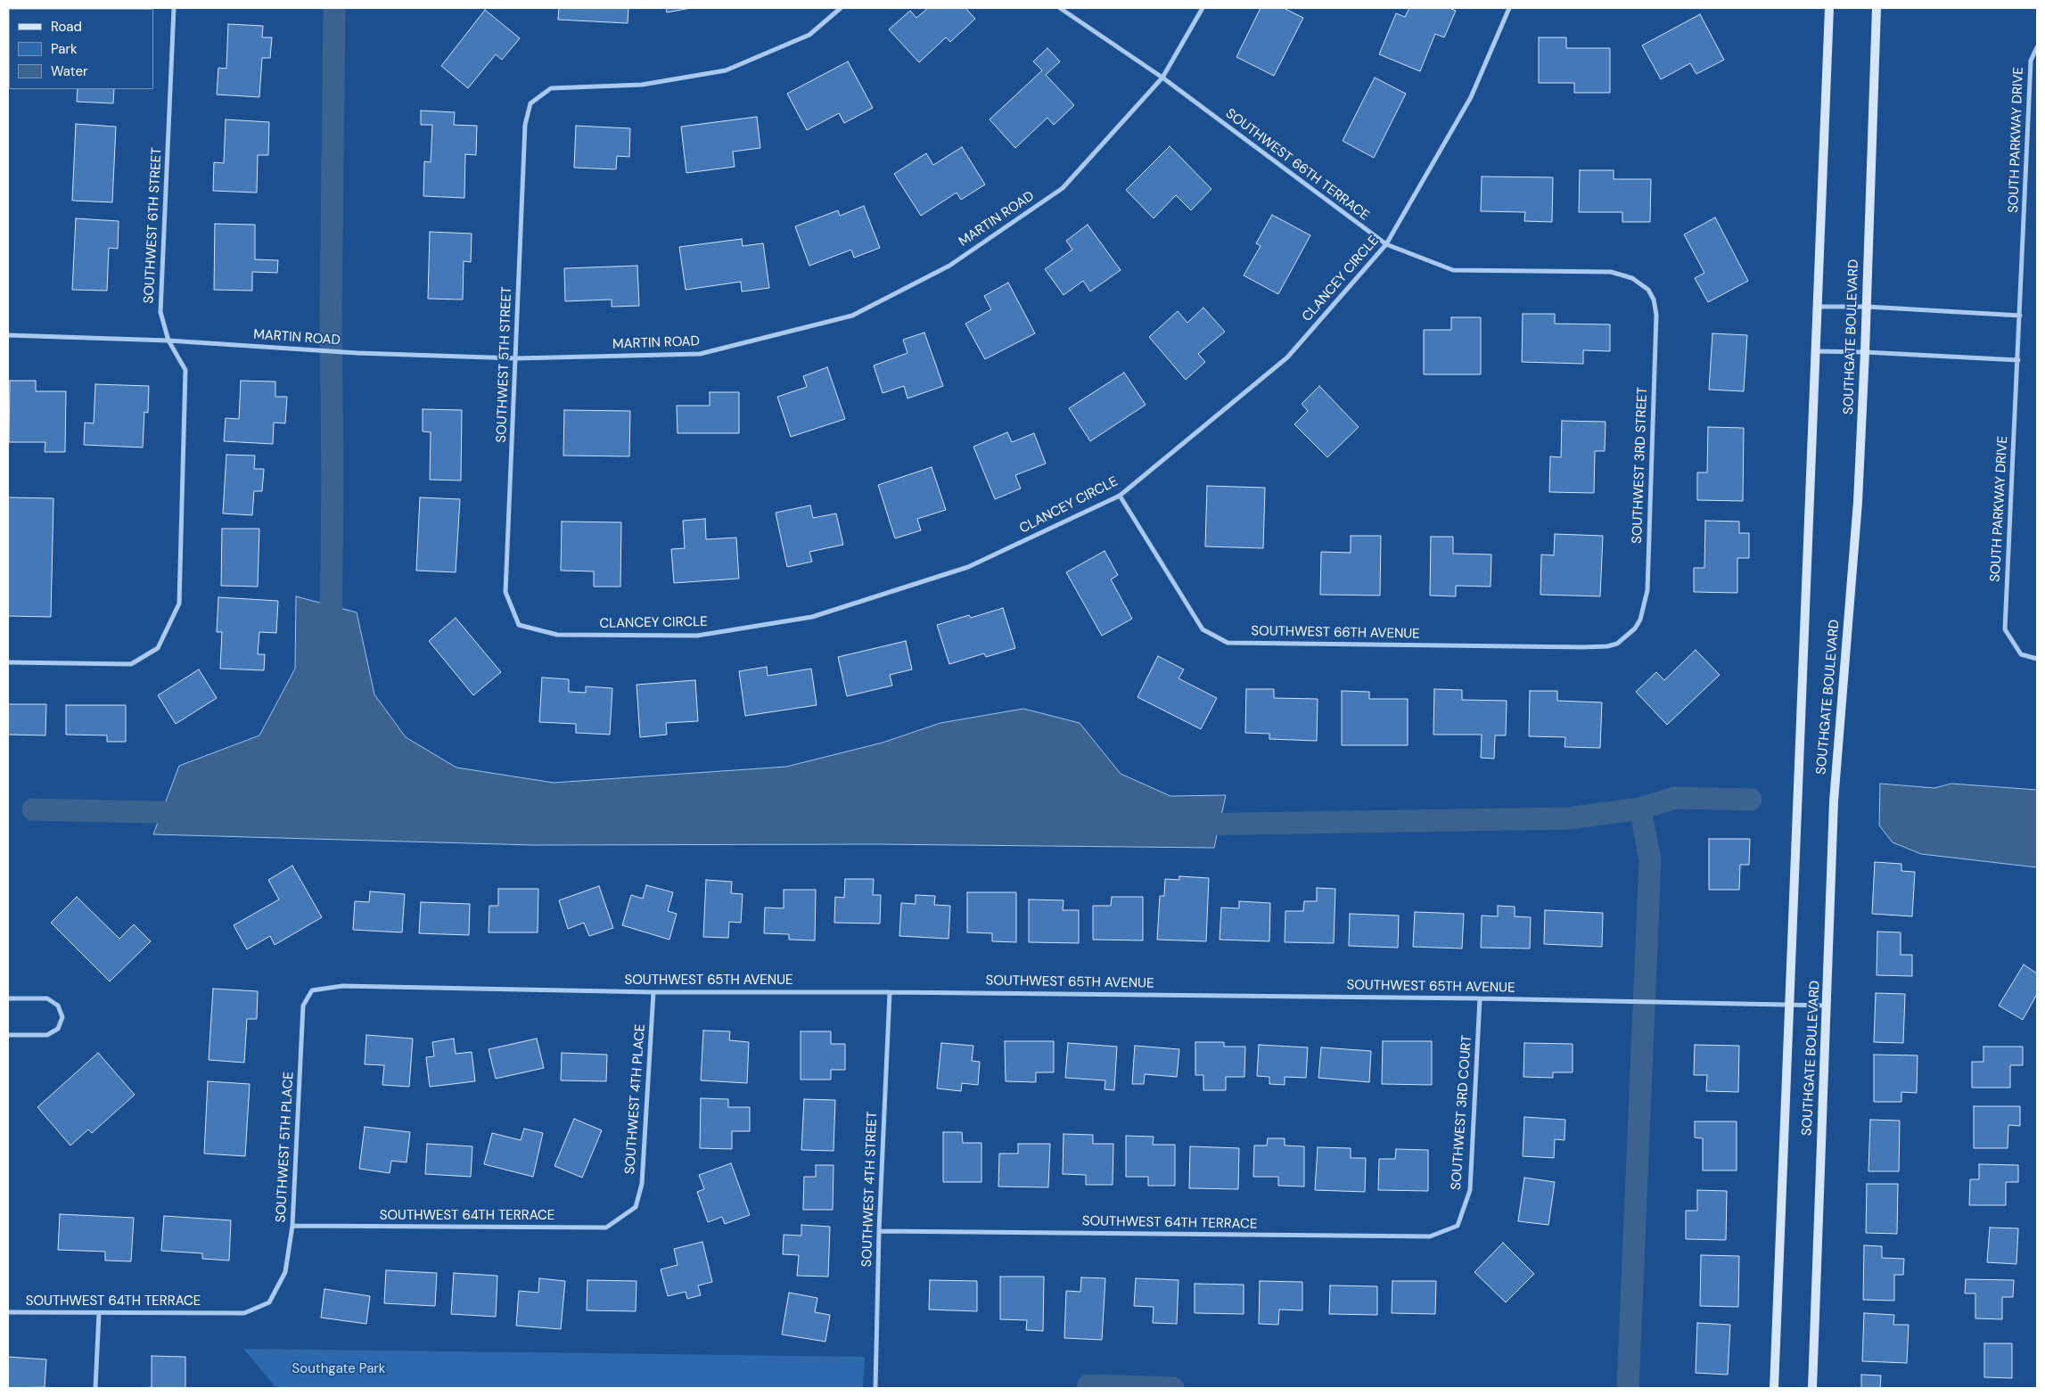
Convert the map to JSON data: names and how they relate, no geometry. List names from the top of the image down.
{
  "streets": {
    "main road": ["SOUTHGATE BOULEVARD"],
    "street": [
      "SOUTH PARKWAY DRIVE",
      "SOUTHWEST 66TH TERRACE",
      "MARTIN ROAD",
      "SOUTHWEST 6TH STREET",
      "CLANCEY CIRCLE",
      "SOUTHWEST 5TH STREET",
      "SOUTHWEST 3RD STREET",
      "SOUTHWEST 66TH AVENUE",
      "SOUTHWEST 65TH AVENUE",
      "SOUTHWEST 4TH PLACE",
      "SOUTHWEST 3RD COURT",
      "SOUTHWEST 5TH PLACE",
      "SOUTHWEST 4TH STREET",
      "SOUTHWEST 64TH TERRACE"
    ]
  },
  "crossings": [
    ["SOUTHWEST 66TH TERRACE", "MARTIN ROAD"],
    ["SOUTHWEST 66TH TERRACE", "CLANCEY CIRCLE"],
    ["SOUTHWEST 66TH TERRACE", "SOUTHWEST 3RD STREET"],
    ["MARTIN ROAD", "SOUTHWEST 6TH STREET"],
    ["MARTIN ROAD", "SOUTHWEST 5TH STREET"],
    ["CLANCEY CIRCLE", "SOUTHWEST 5TH STREET"],
    ["CLANCEY CIRCLE", "SOUTHWEST 66TH AVENUE"],
    ["SOUTHGATE BOULEVARD", "SOUTHWEST 65TH AVENUE"],
    ["SOUTHWEST 3RD STREET", "SOUTHWEST 66TH AVENUE"],
    ["SOUTHWEST 65TH AVENUE", "SOUTHWEST 4TH PLACE"],
    ["SOUTHWEST 65TH AVENUE", "SOUTHWEST 3RD COURT"],
    ["SOUTHWEST 65TH AVENUE", "SOUTHWEST 5TH PLACE"],
    ["SOUTHWEST 65TH AVENUE", "SOUTHWEST 4TH STREET"],
    ["SOUTHWEST 4TH PLACE", "SOUTHWEST 64TH TERRACE"],
    ["SOUTHWEST 3RD COURT", "SOUTHWEST 64TH TERRACE"],
    ["SOUTHWEST 5TH PLACE", "SOUTHWEST 64TH TERRACE"],
    ["SOUTHWEST 4TH STREET", "SOUTHWEST 64TH TERRACE"]
  ],
  "parks": ["Southgate Park"],
  "legend": ["Road", "Park", "Water"]
}
